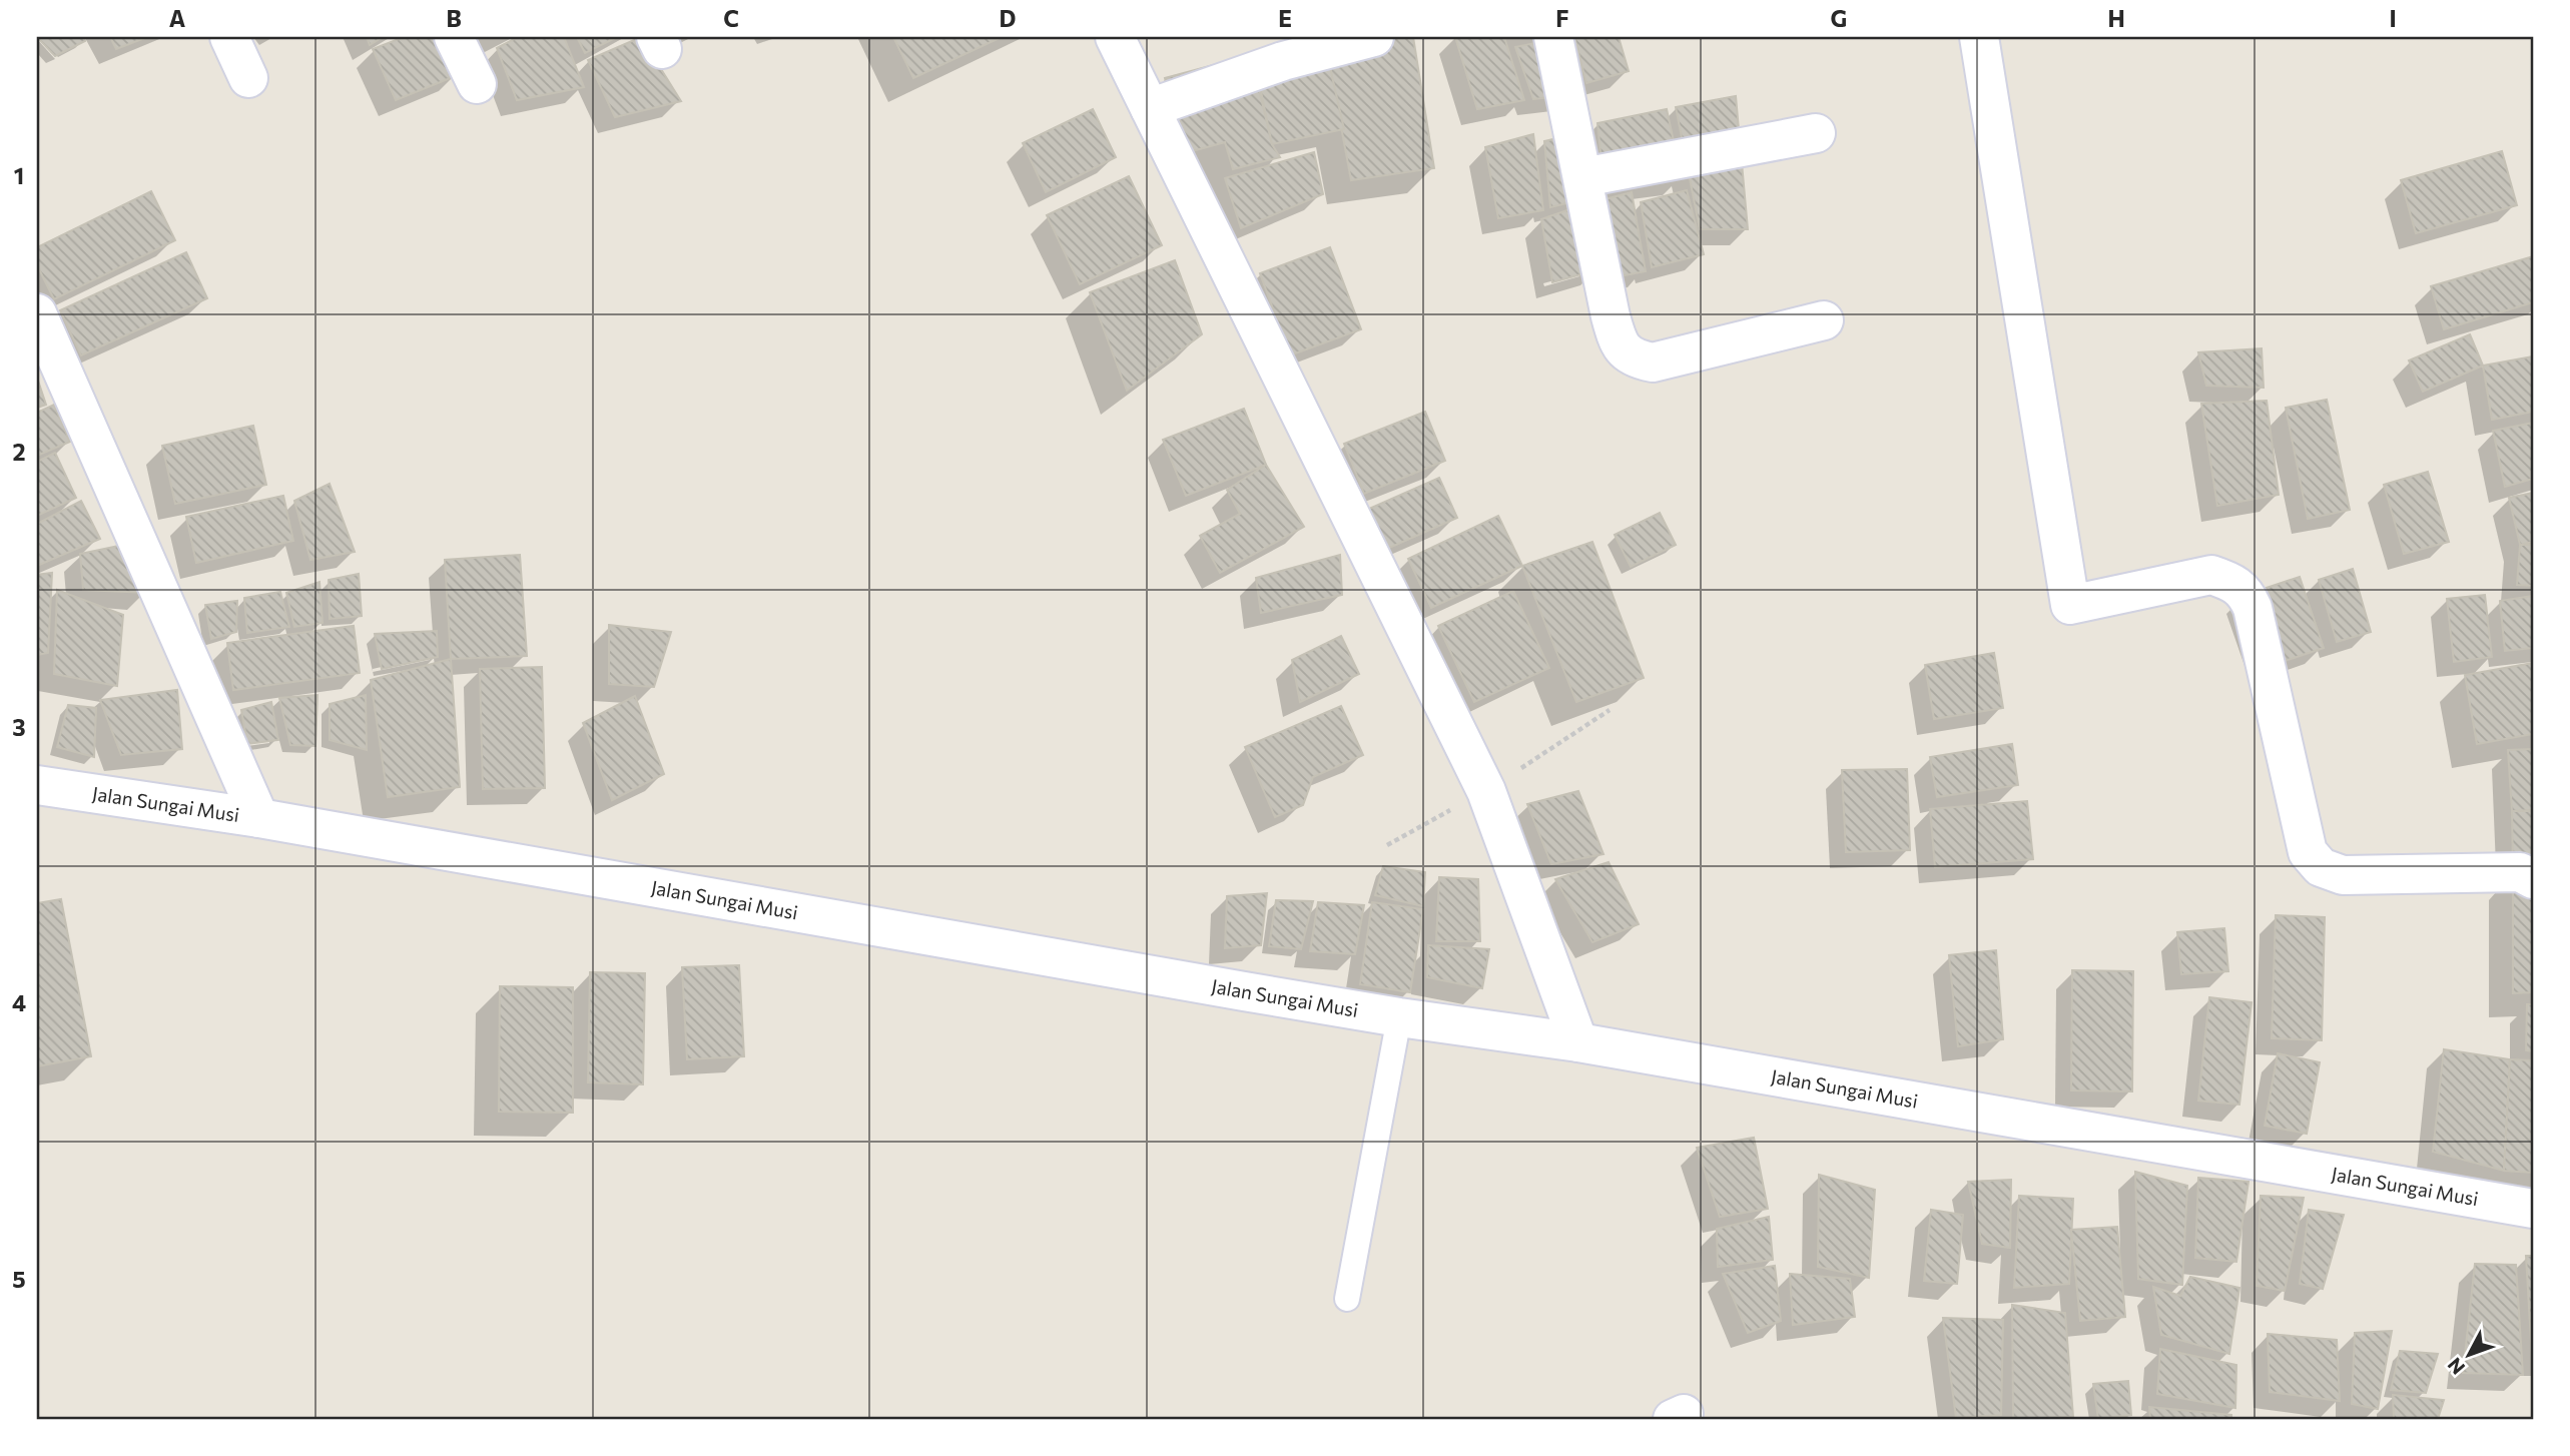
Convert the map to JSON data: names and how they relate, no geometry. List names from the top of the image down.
{
  "streets": {
    "street": ["Jalan Sungai Musi"]
  },
  "north": "bottom left",
  "grid": {
    "columns": [
      "A",
      "B",
      "C",
      "D",
      "E",
      "F",
      "G",
      "H",
      "I"
    ],
    "rows": [
      "1",
      "2",
      "3",
      "4",
      "5"
    ]
  }
}
